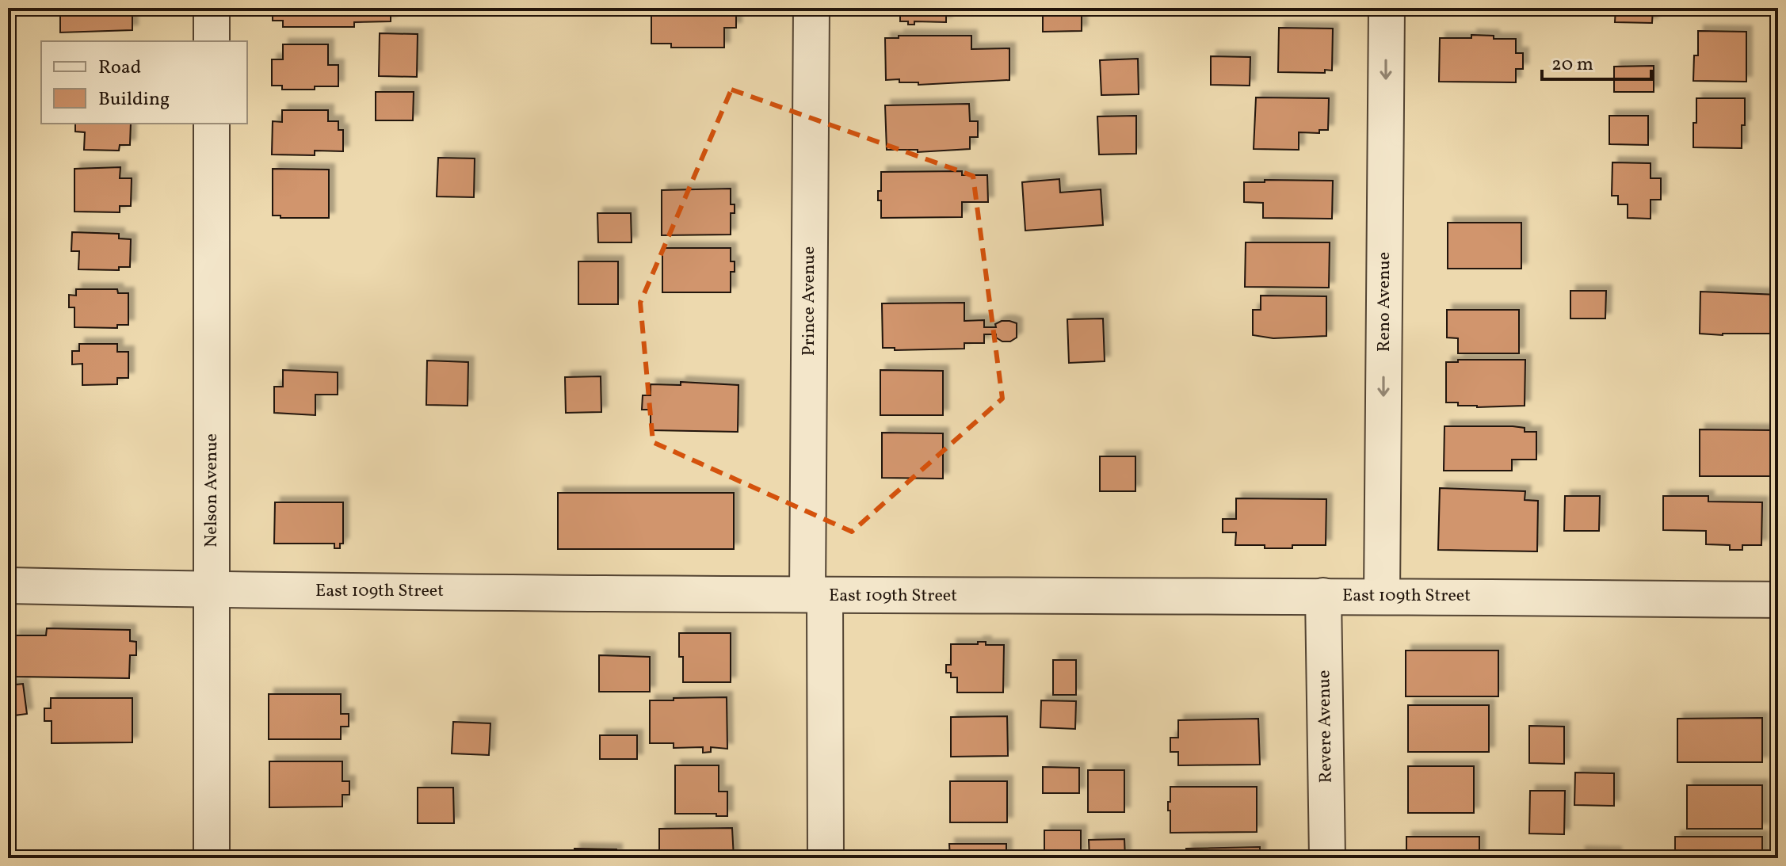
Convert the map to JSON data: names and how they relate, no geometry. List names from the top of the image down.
{
  "streets": {
    "street": [
      "Prince Avenue",
      "Reno Avenue",
      "Nelson Avenue",
      "East 109th Street",
      "Revere Avenue"
    ]
  },
  "crossings": [
    ["Prince Avenue", "East 109th Street"],
    ["Reno Avenue", "East 109th Street"],
    ["Nelson Avenue", "East 109th Street"],
    ["East 109th Street", "Revere Avenue"]
  ],
  "one_way": ["Reno Avenue"],
  "legend": ["Road", "Building"],
  "scale_bar": "20 m"
}
